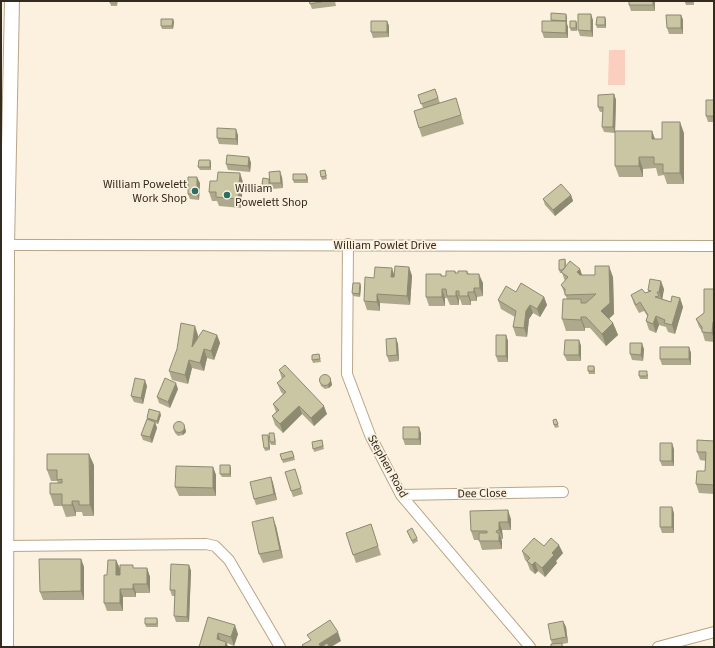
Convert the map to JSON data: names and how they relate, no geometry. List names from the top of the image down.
{
  "streets": {
    "street": ["William Powlet Drive", "Stephen Road", "Dee Close"]
  },
  "crossings": [
    ["William Powlet Drive", "Stephen Road"],
    ["Stephen Road", "Dee Close"]
  ],
  "places": ["William Powelett Work Shop", "William Powelett Shop"]
}
